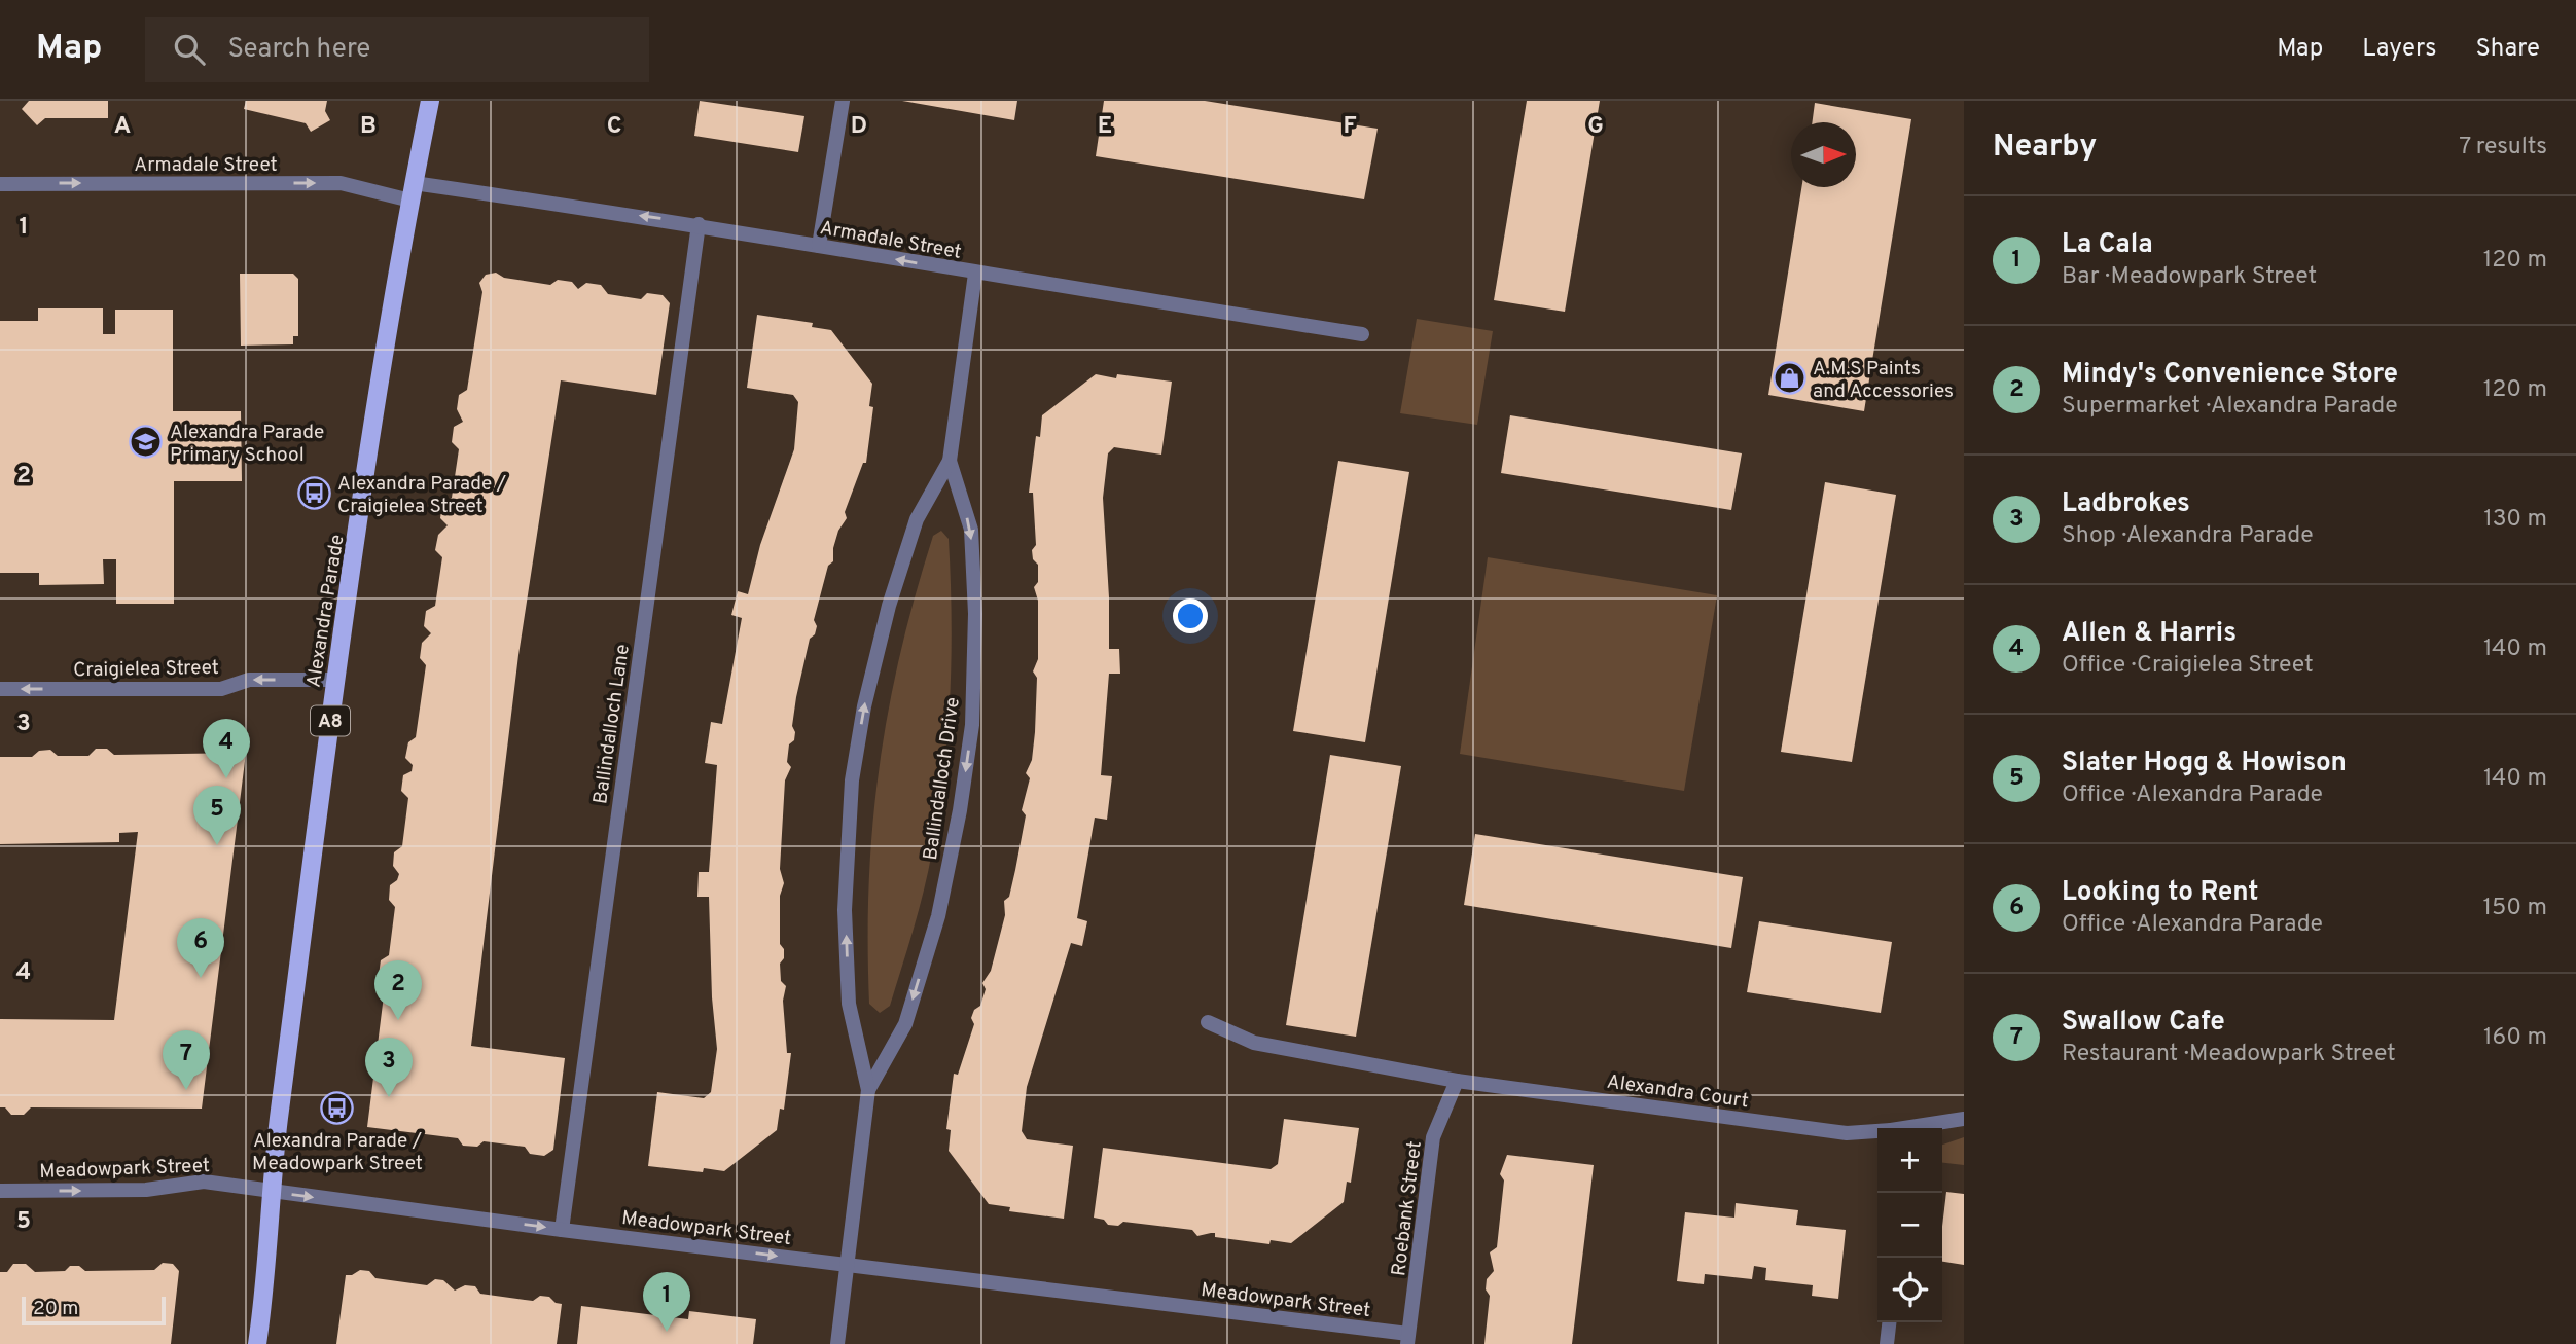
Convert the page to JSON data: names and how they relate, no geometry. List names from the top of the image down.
{
  "streets": {
    "main road": ["Alexandra Parade", "A8"],
    "street": [
      "Armadale Street",
      "Craigielea Street",
      "Ballindalloch Lane",
      "Ballindalloch Drive",
      "Alexandra Court",
      "Meadowpark Street",
      "Roebank Street"
    ]
  },
  "crossings": [
    ["Armadale Street", "Alexandra Parade"],
    ["Armadale Street", "Ballindalloch Lane"],
    ["Armadale Street", "Ballindalloch Drive"],
    ["Alexandra Parade", "Craigielea Street"],
    ["Alexandra Parade", "Meadowpark Street"],
    ["Ballindalloch Lane", "Meadowpark Street"],
    ["Ballindalloch Drive", "Meadowpark Street"],
    ["Alexandra Court", "Roebank Street"],
    ["Meadowpark Street", "Roebank Street"]
  ],
  "one_way": ["Craigielea Street", "Meadowpark Street"],
  "places": {
    "shop": ["A.M.S Paints and Accessories"],
    "school or university": ["Alexandra Parade Primary School"],
    "bus stop": ["Alexandra Parade / Craigielea Street", "Alexandra Parade / Meadowpark Street"]
  },
  "scale_bar": "20 m",
  "north": "right",
  "page": {
    "header": "Map",
    "search": "Search here",
    "nav": ["Map", "Layers", "Share"],
    "heading": ["Nearby", "7 results"],
    "list": [
      {
        "mark": "1",
        "name": "La Cala",
        "note": "Bar · Meadowpark Street",
        "value": "120 m"
      },
      {
        "mark": "2",
        "name": "Mindy's Convenience Store",
        "note": "Supermarket · Alexandra Parade",
        "value": "120 m"
      },
      {
        "mark": "3",
        "name": "Ladbrokes",
        "note": "Shop · Alexandra Parade",
        "value": "130 m"
      },
      {
        "mark": "4",
        "name": "Allen & Harris",
        "note": "Office · Craigielea Street",
        "value": "140 m"
      },
      {
        "mark": "5",
        "name": "Slater Hogg & Howison",
        "note": "Office · Alexandra Parade",
        "value": "140 m"
      },
      {
        "mark": "6",
        "name": "Looking to Rent",
        "note": "Office · Alexandra Parade",
        "value": "150 m"
      },
      {
        "mark": "7",
        "name": "Swallow Cafe",
        "note": "Restaurant · Meadowpark Street",
        "value": "160 m"
      }
    ],
    "pins": [
      "4",
      "5",
      "6",
      "2",
      "7",
      "3",
      "1"
    ],
    "map_buttons": ["+", "−"],
    "scale": "20 m"
  },
  "grid": {
    "columns": [
      "A",
      "B",
      "C",
      "D",
      "E",
      "F",
      "G"
    ],
    "rows": [
      "1",
      "2",
      "3",
      "4",
      "5"
    ]
  }
}
